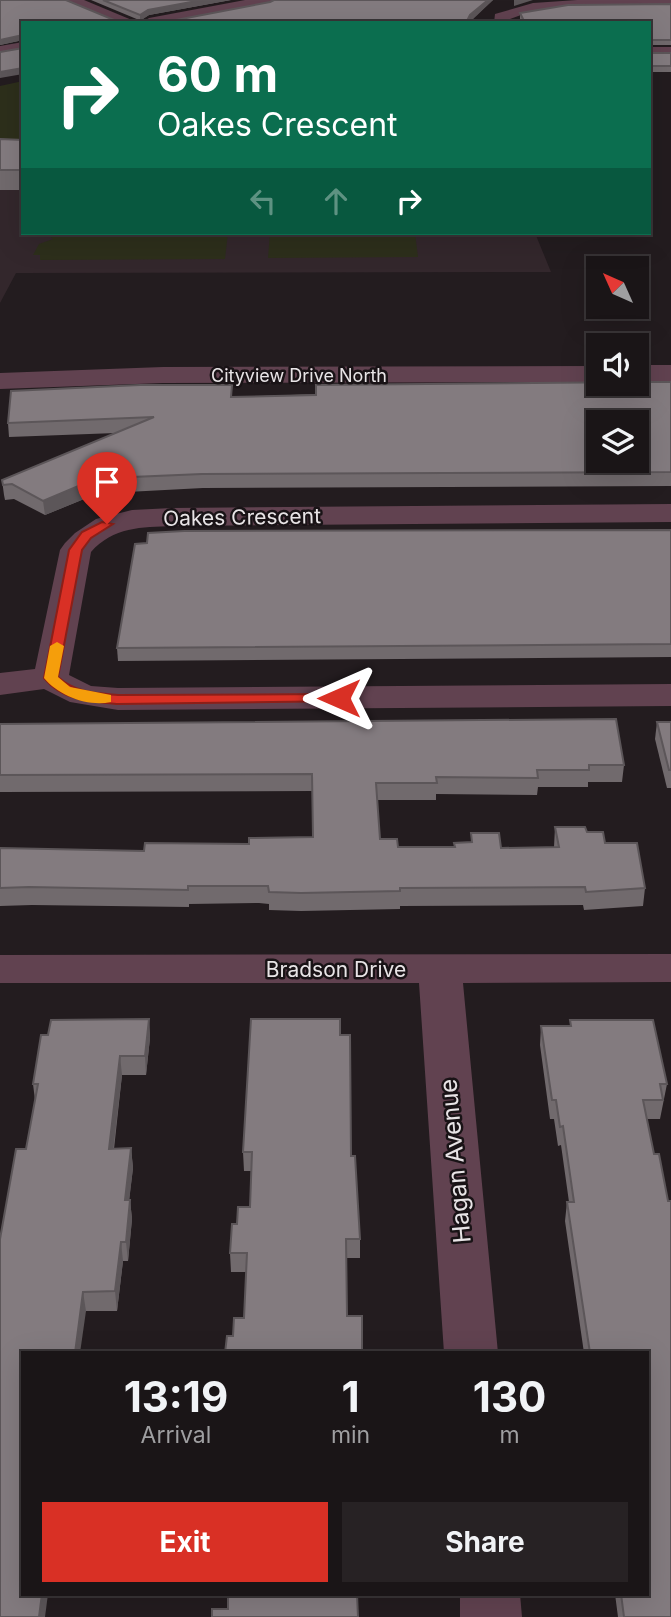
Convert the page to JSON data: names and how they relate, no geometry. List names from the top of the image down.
{
  "streets": {
    "street": [
      "Cityview Drive North",
      "Oakes Crescent",
      "Bradson Drive",
      "Hagan Avenue"
    ]
  },
  "crossings": [
    ["Bradson Drive", "Hagan Avenue"]
  ],
  "north": "top left",
  "page": {
    "turn": ["60 m", "Oakes Crescent"],
    "eta": [
      "13:19",
      "Arrival",
      "1",
      "min",
      "130",
      "m"
    ],
    "buttons": ["Exit", "Share"]
  }
}
